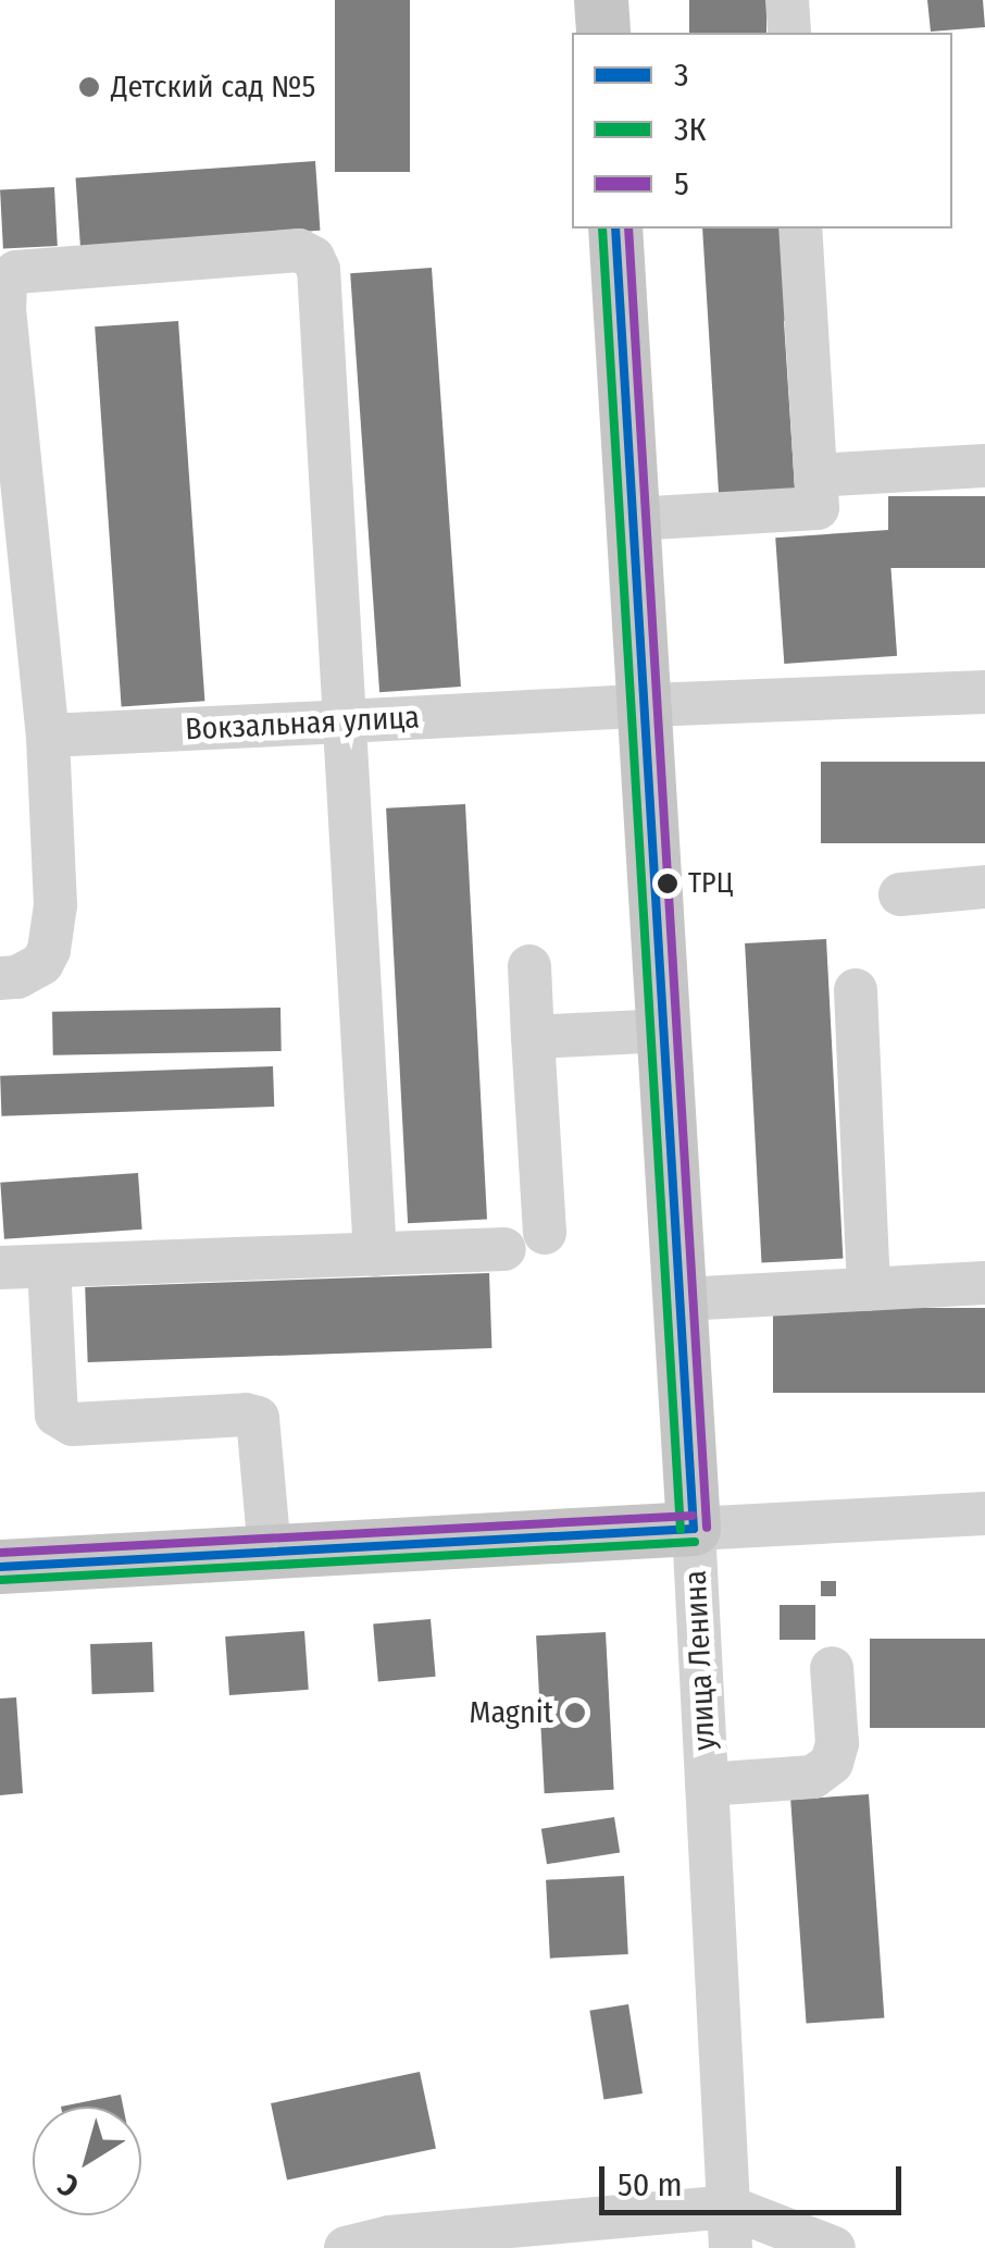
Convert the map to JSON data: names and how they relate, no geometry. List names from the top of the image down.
{
  "streets": {
    "main road": ["улица Ленина"],
    "street": ["Вокзальная улица"]
  },
  "crossings": [
    ["Вокзальная улица", "улица Ленина"]
  ],
  "places": ["Детский сад №5", "ТРЦ", "Magnit"],
  "lines": ["transit line 3", "transit line 3К", "transit line 5"],
  "legend": ["3", "3К", "5"],
  "scale_bar": "50 m",
  "north": "bottom left"
}
